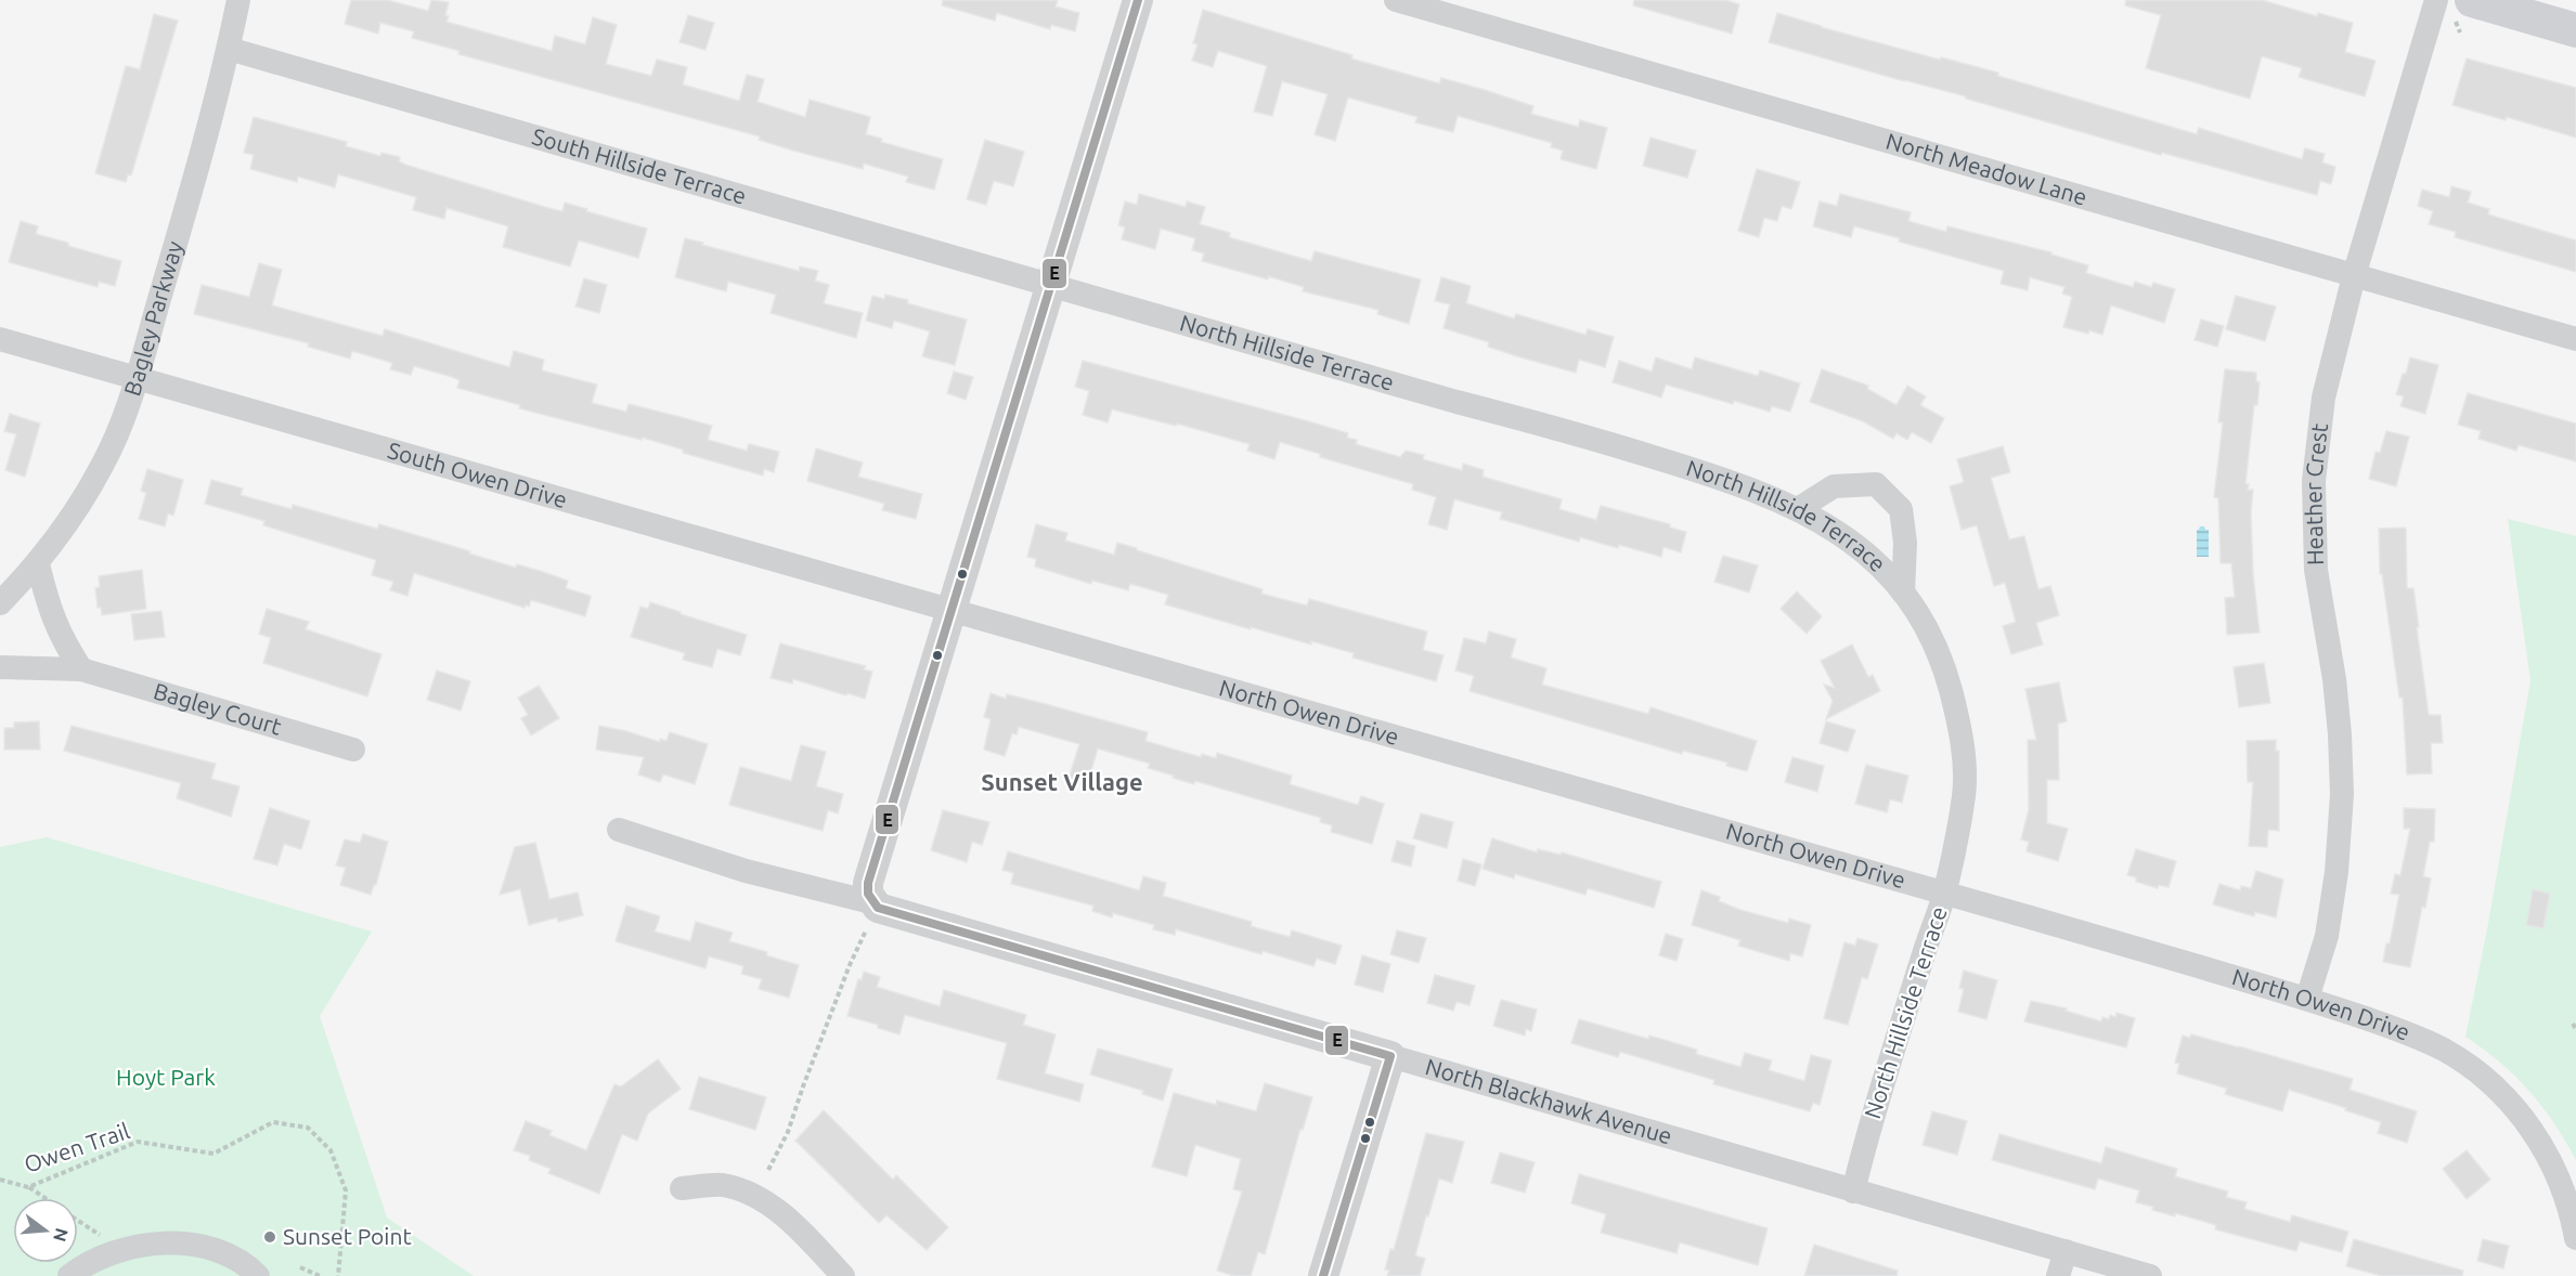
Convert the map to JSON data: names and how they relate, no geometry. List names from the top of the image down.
{
  "streets": {
    "street": [
      "South Hillside Terrace",
      "North Meadow Lane",
      "Bagley Parkway",
      "North Hillside Terrace",
      "South Owen Drive",
      "Heather Crest",
      "Bagley Court",
      "North Owen Drive",
      "North Blackhawk Avenue"
    ],
    "path": ["Owen Trail"]
  },
  "crossings": [
    ["South Hillside Terrace", "Bagley Parkway"],
    ["South Hillside Terrace", "North Hillside Terrace"],
    ["North Meadow Lane", "Heather Crest"],
    ["Bagley Parkway", "South Owen Drive"],
    ["North Hillside Terrace", "North Owen Drive"],
    ["North Hillside Terrace", "North Blackhawk Avenue"],
    ["South Owen Drive", "North Owen Drive"],
    ["Heather Crest", "North Owen Drive"]
  ],
  "districts": ["Sunset Village"],
  "parks": ["Hoyt Park"],
  "places": ["Sunset Point"],
  "lines": ["transit line E"],
  "north": "right"
}
